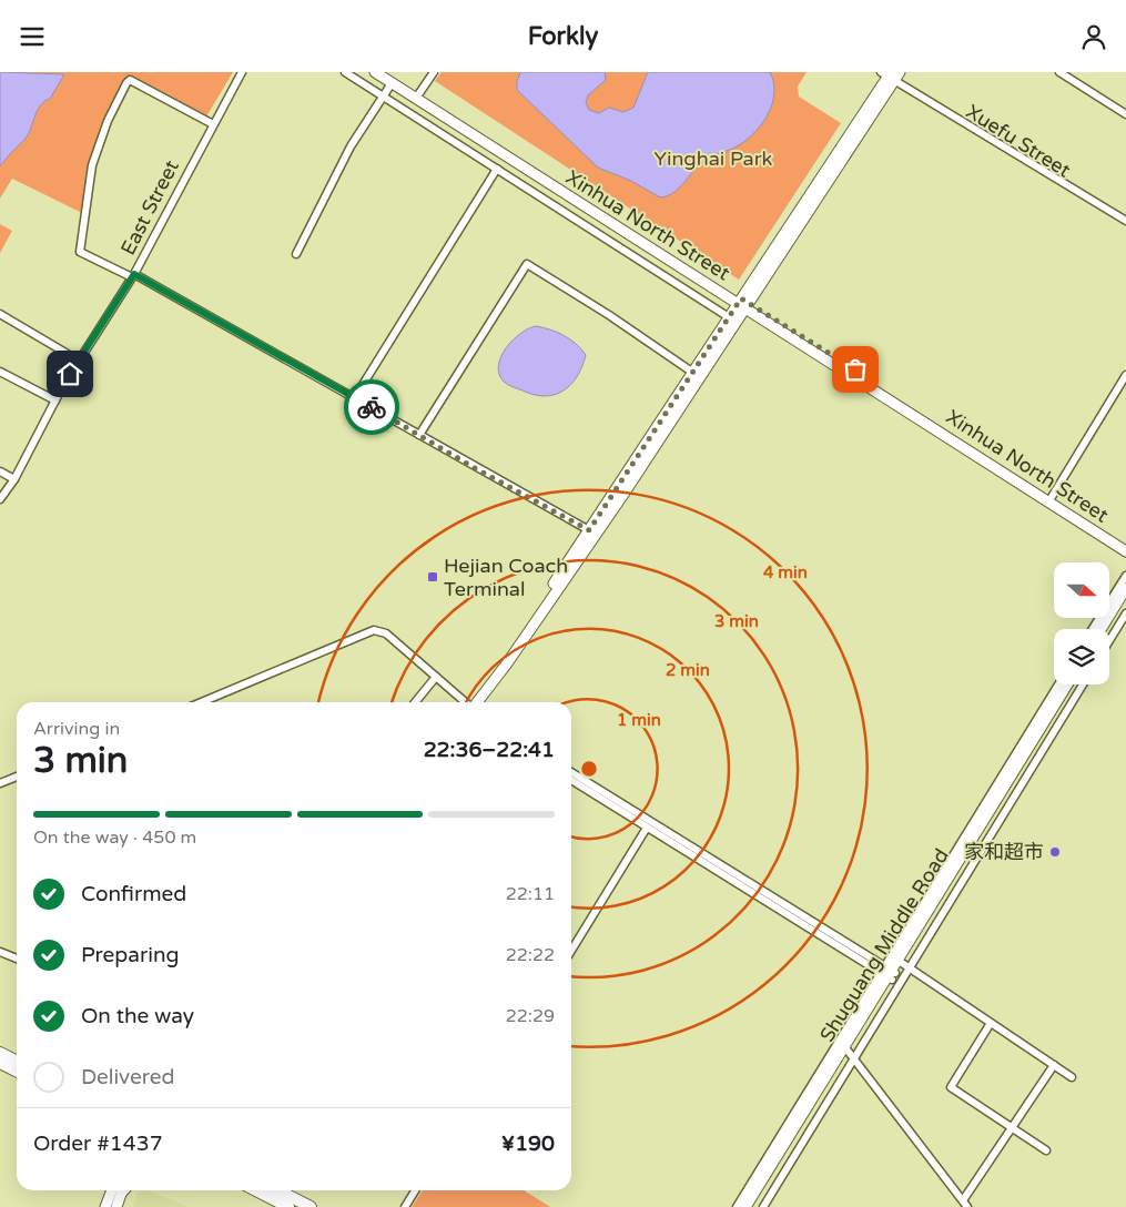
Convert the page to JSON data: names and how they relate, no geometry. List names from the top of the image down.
{
  "streets": {
    "main road": ["Xinhua North Street", "Shuguang Middle Road"],
    "street": ["Xuefu Street", "East Street"]
  },
  "parks": ["Yinghai Park"],
  "places": {
    "transit": ["Hejian Coach Terminal"],
    "other": ["家和超市"]
  },
  "north": "right",
  "page": {
    "header": "Forkly",
    "heading": ["3 min", "Arriving in", "22:36–22:41"],
    "panel": ["Order #1437", "¥190"],
    "bar": "On the way · 450 m",
    "list": [
      ["Confirmed", "22:11"],
      ["Preparing", "22:22"],
      ["On the way", "22:29"],
      "Delivered"
    ]
  },
  "rings": [
    "4 min",
    "3 min",
    "2 min",
    "1 min"
  ]
}
